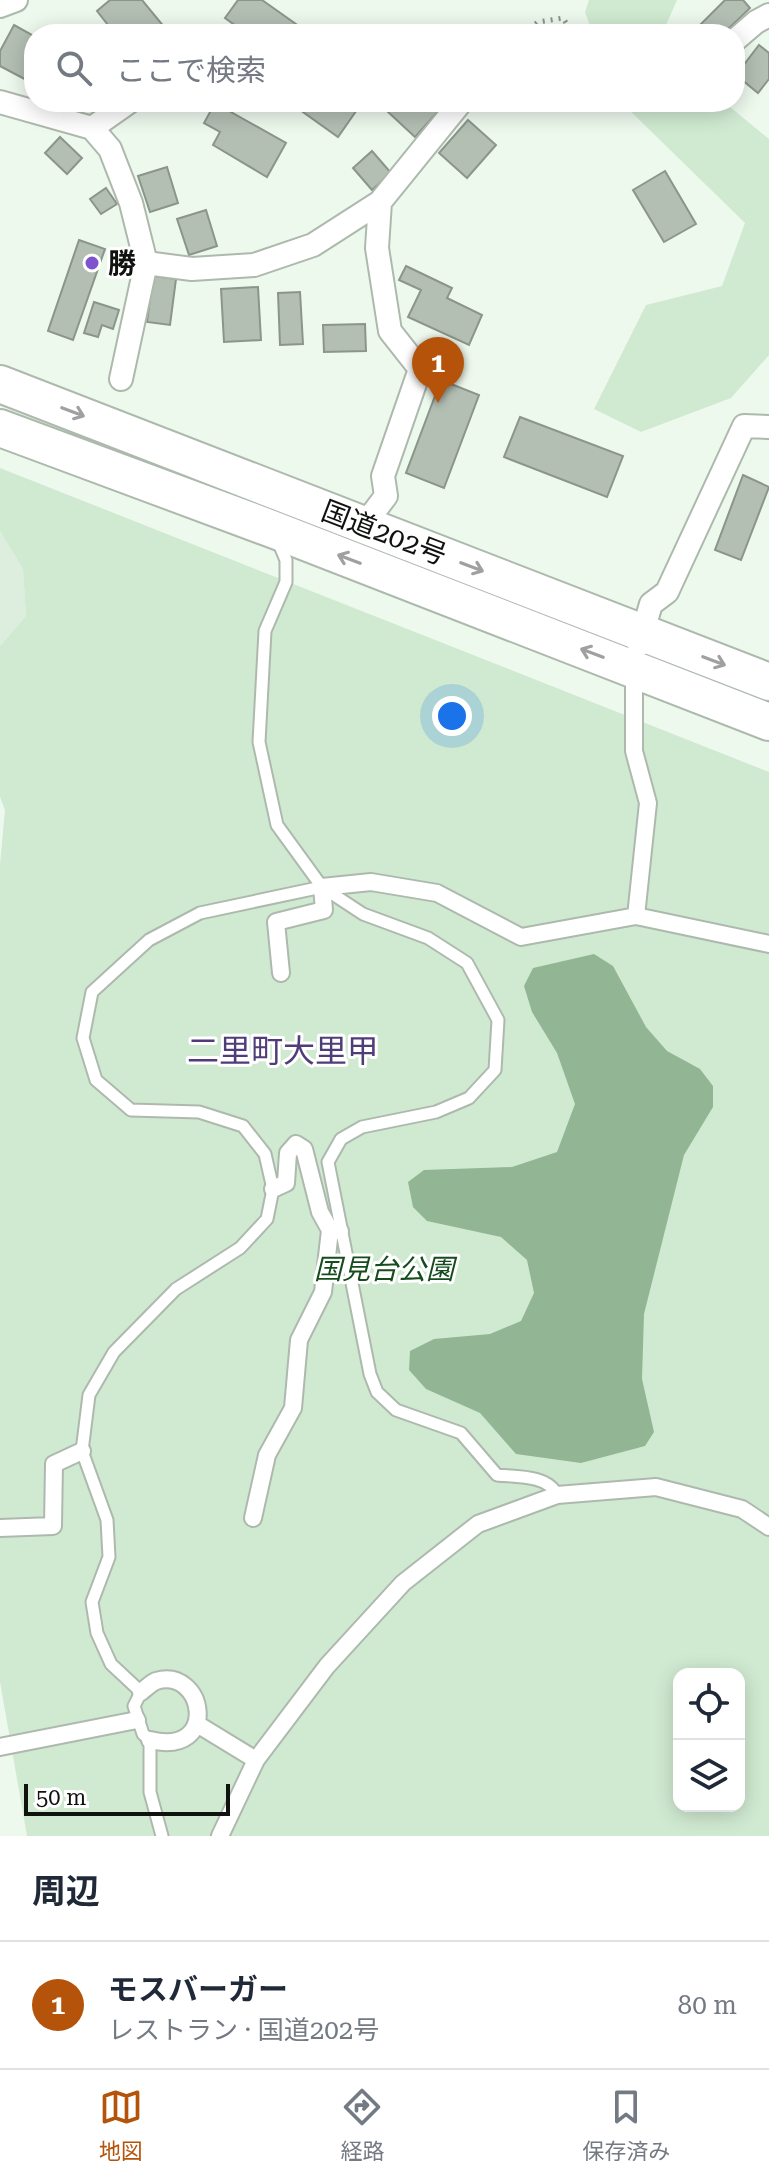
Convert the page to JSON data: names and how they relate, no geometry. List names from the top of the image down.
{
  "streets": {
    "highway": ["国道202号"]
  },
  "districts": ["二里町大里甲"],
  "parks": ["国見台公園"],
  "places": ["勝"],
  "scale_bar": "50 m",
  "page": {
    "search": "ここで検索",
    "pins": "1",
    "scale": "50 m",
    "heading": "周辺",
    "list": [
      {
        "mark": "1",
        "name": "モスバーガー",
        "note": "レストラン · 国道202号",
        "value": "80 m"
      }
    ],
    "nav": ["地図", "経路", "保存済み"]
  }
}
